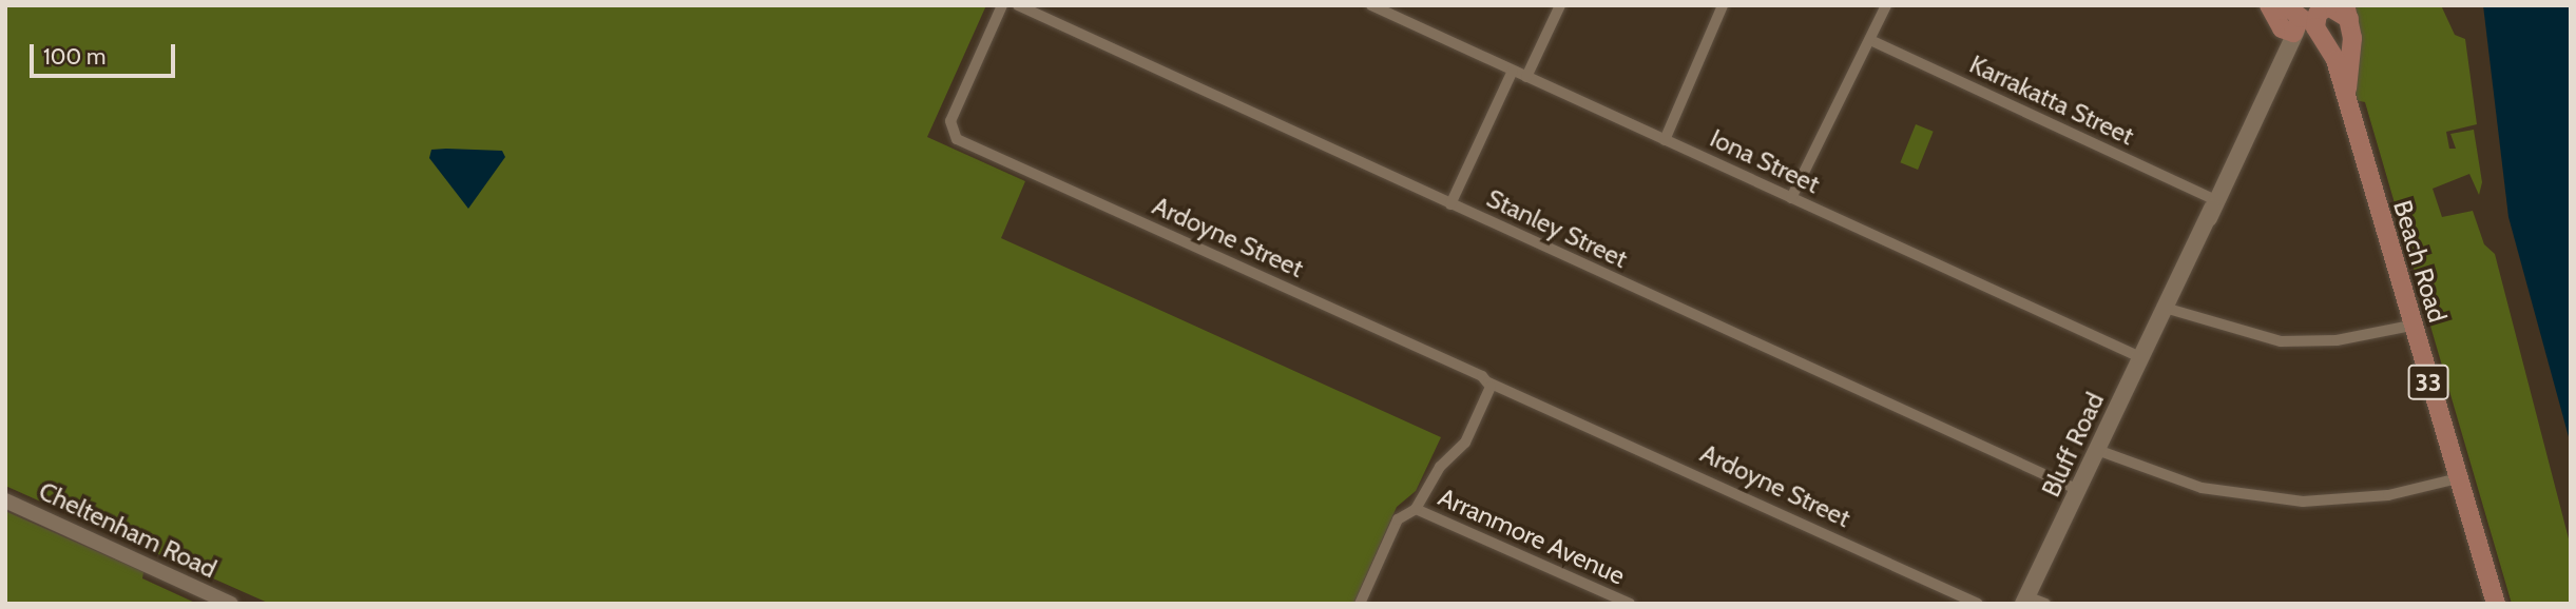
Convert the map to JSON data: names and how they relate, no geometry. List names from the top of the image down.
{
  "streets": {
    "main road": ["Beach Road", "33", "Bluff Road"],
    "street": [
      "Karrakatta Street",
      "Iona Street",
      "Stanley Street",
      "Ardoyne Street",
      "Cheltenham Road",
      "Arranmore Avenue"
    ]
  },
  "crossings": [
    ["Karrakatta Street", "Bluff Road"],
    ["Iona Street", "Bluff Road"],
    ["Stanley Street", "Bluff Road"]
  ],
  "scale_bar": "100 m"
}
